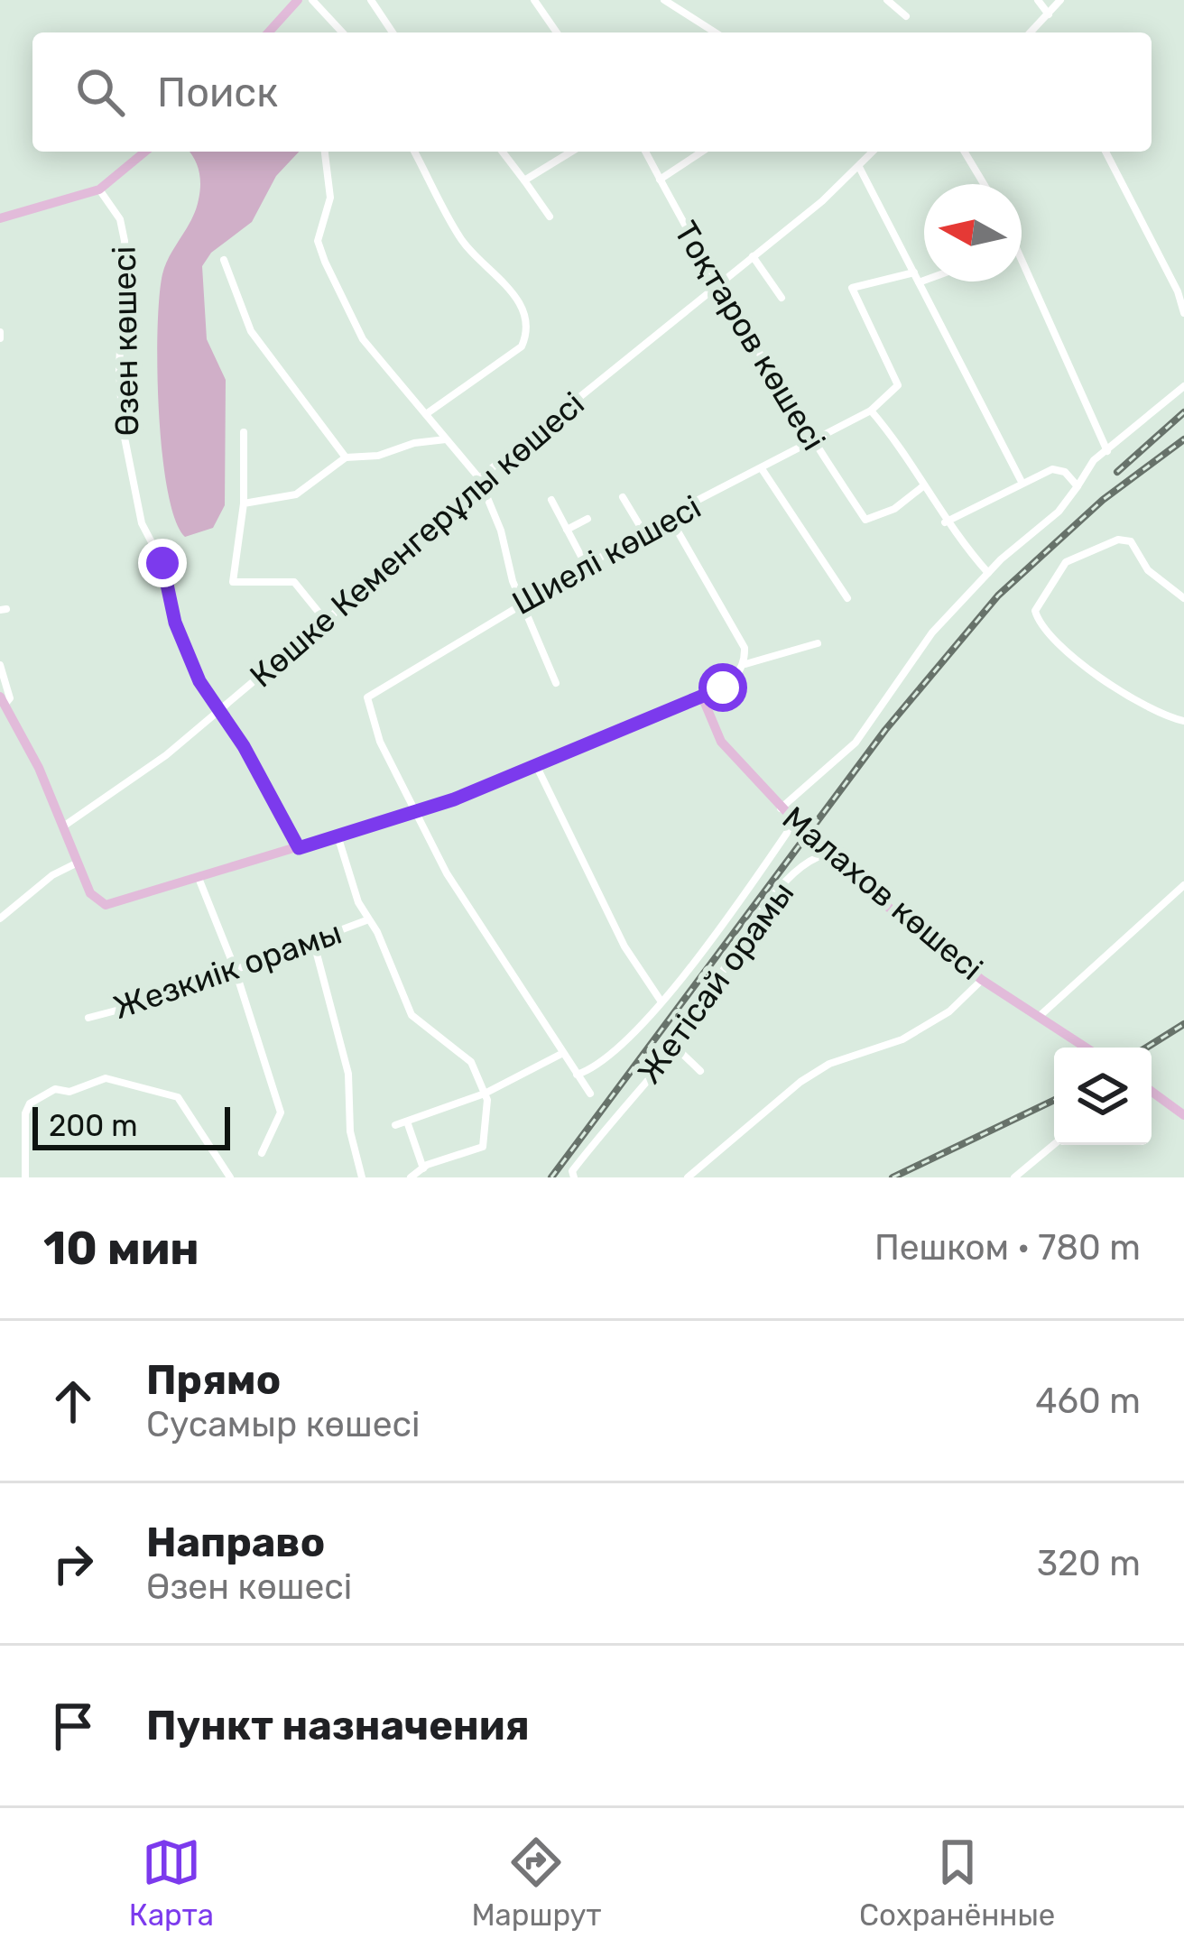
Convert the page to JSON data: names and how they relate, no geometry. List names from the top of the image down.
{
  "streets": {
    "main road": ["Малахов көшесі"],
    "street": [
      "Тоқтаров көшесі",
      "Өзен көшесі",
      "Көшке Кеменгерұлы көшесі",
      "Шиелі көшесі",
      "Жезкиік орамы",
      "Жетісай орамы"
    ]
  },
  "crossings": [
    ["Тоқтаров көшесі", "Көшке Кеменгерұлы көшесі"],
    ["Тоқтаров көшесі", "Шиелі көшесі"],
    ["Өзен көшесі", "Көшке Кеменгерұлы көшесі"],
    ["Малахов көшесі", "Жетісай орамы"]
  ],
  "scale_bar": "200 m",
  "north": "left",
  "page": {
    "search": "Поиск",
    "scale": "200 m",
    "heading": ["10 мин", "Пешком · 780 m"],
    "list": [
      ["Прямо", "Сусамыр көшесі", "460 m"],
      ["Направо", "Өзен көшесі", "320 m"],
      "Пункт назначения"
    ],
    "nav": ["Карта", "Маршрут", "Сохранённые"]
  }
}
